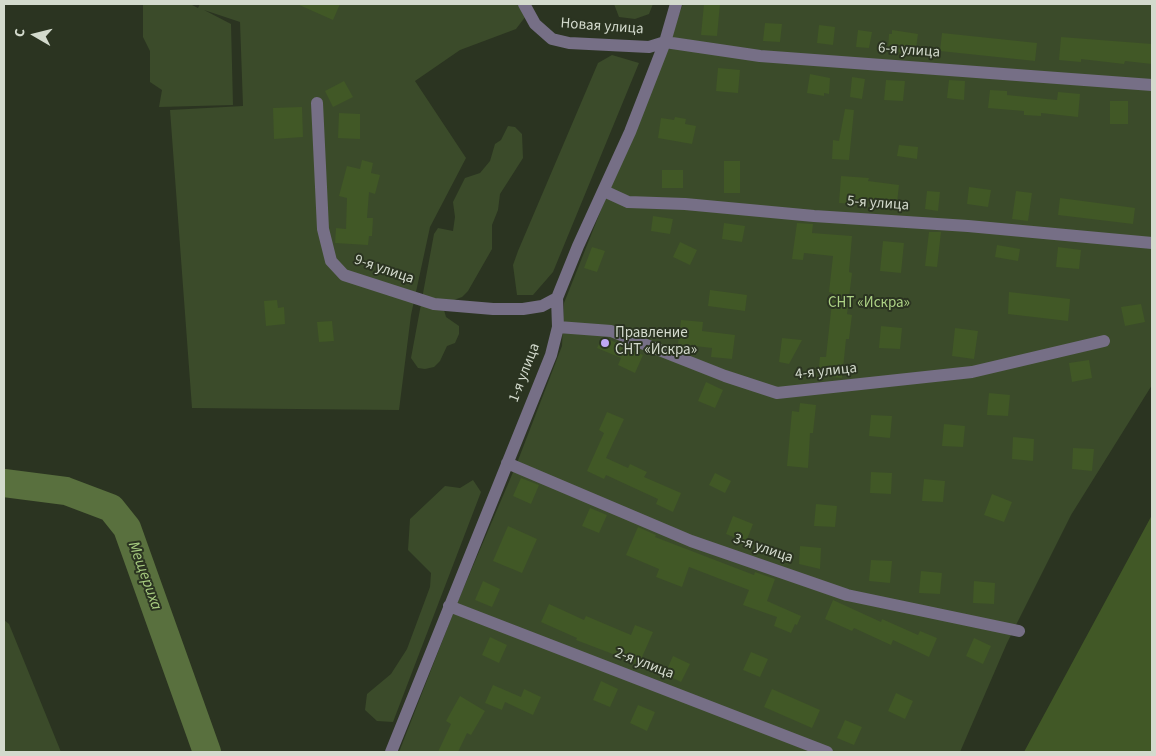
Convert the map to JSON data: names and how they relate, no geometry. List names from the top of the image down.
{
  "streets": {
    "street": [
      "Новая улица",
      "6-я улица",
      "5-я улица",
      "9-я улица",
      "4-я улица",
      "1-я улица",
      "3-я улица",
      "2-я улица"
    ]
  },
  "crossings": [
    ["Новая улица", "6-я улица"],
    ["Новая улица", "1-я улица"],
    ["6-я улица", "1-я улица"],
    ["5-я улица", "1-я улица"],
    ["9-я улица", "1-я улица"],
    ["4-я улица", "1-я улица"],
    ["1-я улица", "3-я улица"],
    ["1-я улица", "2-я улица"]
  ],
  "water": ["Мещериха"],
  "parks": ["СНТ «Искра»"],
  "places": ["Правление СНТ «Искра»"],
  "north": "left"
}
